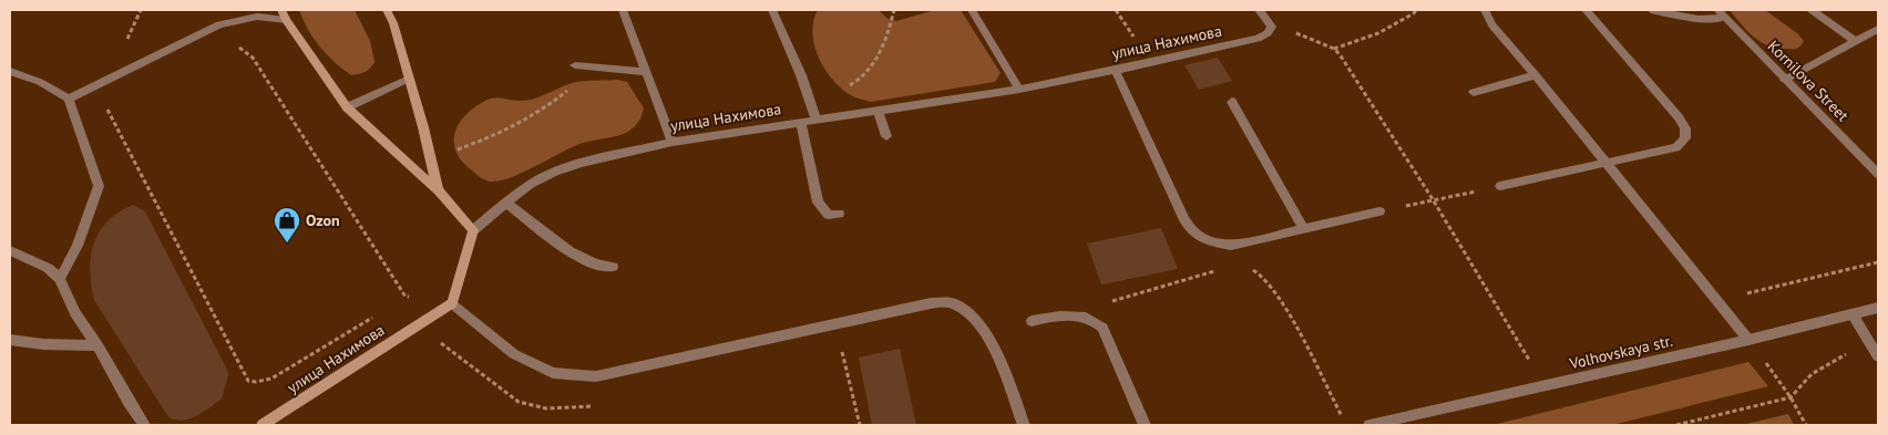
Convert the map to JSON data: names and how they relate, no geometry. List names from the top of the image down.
{
  "streets": {
    "main road": ["улица Нахимова"],
    "street": ["Kornilova Street", "Volhovskaya str."]
  },
  "places": {
    "shop": ["Ozon"]
  }
}
